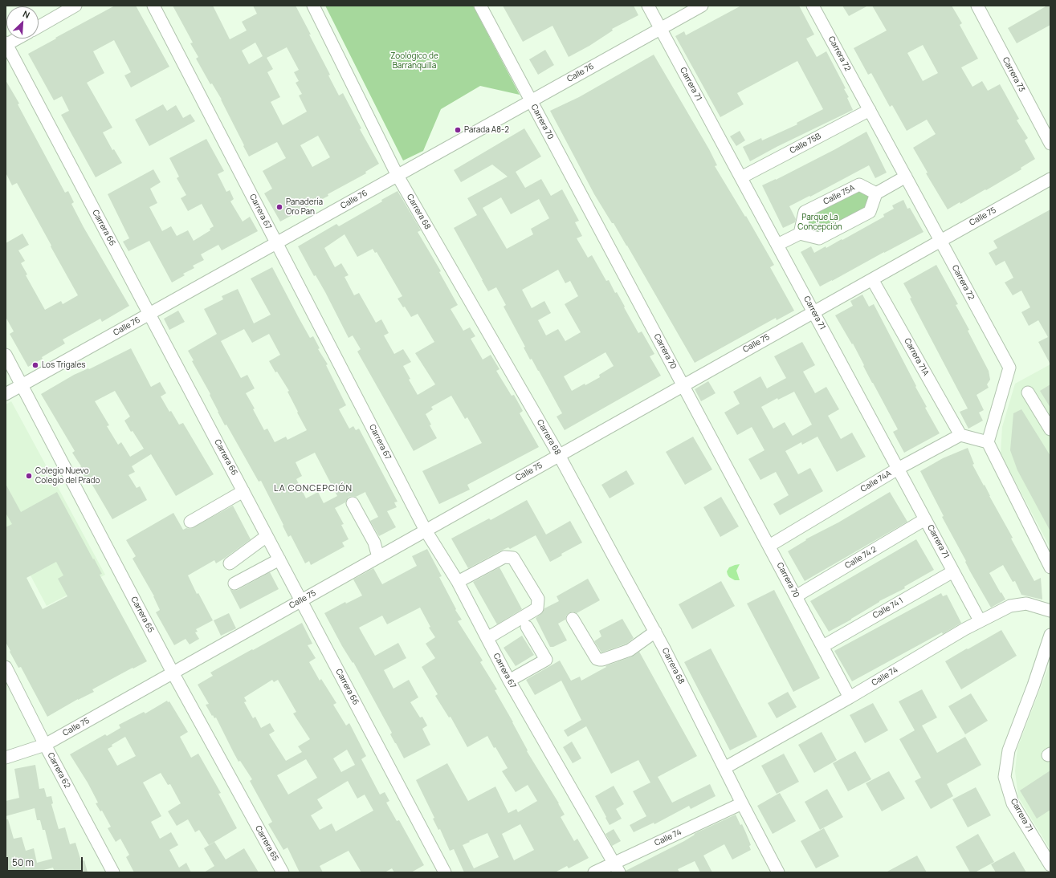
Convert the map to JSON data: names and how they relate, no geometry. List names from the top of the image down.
{
  "streets": {
    "street": [
      "Carrera 72",
      "Calle 76",
      "Carrera 73",
      "Carrera 71",
      "Carrera 70",
      "Calle 75B",
      "Calle 75A",
      "Carrera 67",
      "Carrera 68",
      "Calle 75",
      "Carrera 66",
      "Carrera 71A",
      "Calle 74A",
      "Calle 74 2",
      "Calle 74 1",
      "Carrera 65",
      "Calle 74",
      "Carrera 62"
    ]
  },
  "crossings": [
    ["Carrera 72", "Calle 75B"],
    ["Carrera 72", "Calle 75"],
    ["Calle 76", "Carrera 71"],
    ["Calle 76", "Carrera 70"],
    ["Calle 76", "Carrera 67"],
    ["Calle 76", "Carrera 68"],
    ["Calle 76", "Carrera 66"],
    ["Calle 76", "Carrera 65"],
    ["Carrera 71", "Calle 75B"],
    ["Carrera 71", "Calle 75"],
    ["Carrera 71", "Calle 74A"],
    ["Carrera 71", "Calle 74 2"],
    ["Carrera 71", "Calle 74 1"],
    ["Carrera 71", "Calle 74"],
    ["Carrera 70", "Calle 75"],
    ["Carrera 70", "Calle 74A"],
    ["Carrera 70", "Calle 74 2"],
    ["Carrera 70", "Calle 74 1"],
    ["Carrera 70", "Calle 74"],
    ["Carrera 67", "Calle 75"],
    ["Carrera 67", "Calle 74"],
    ["Carrera 68", "Calle 75"],
    ["Carrera 68", "Calle 74"],
    ["Calle 75", "Carrera 66"],
    ["Calle 75", "Carrera 71A"],
    ["Calle 75", "Carrera 65"],
    ["Calle 75", "Carrera 62"],
    ["Carrera 71A", "Calle 74A"]
  ],
  "districts": ["LA CONCEPCIÓN"],
  "parks": ["Zoológico de Barranquilla", "Parque La Concepción"],
  "places": [
    "Parada A8-2",
    "Panadería Oro Pan",
    "Los Trigales",
    "Colegio Nuevo Colegio del Prado"
  ],
  "scale_bar": "50 m",
  "north": "top right"
}
